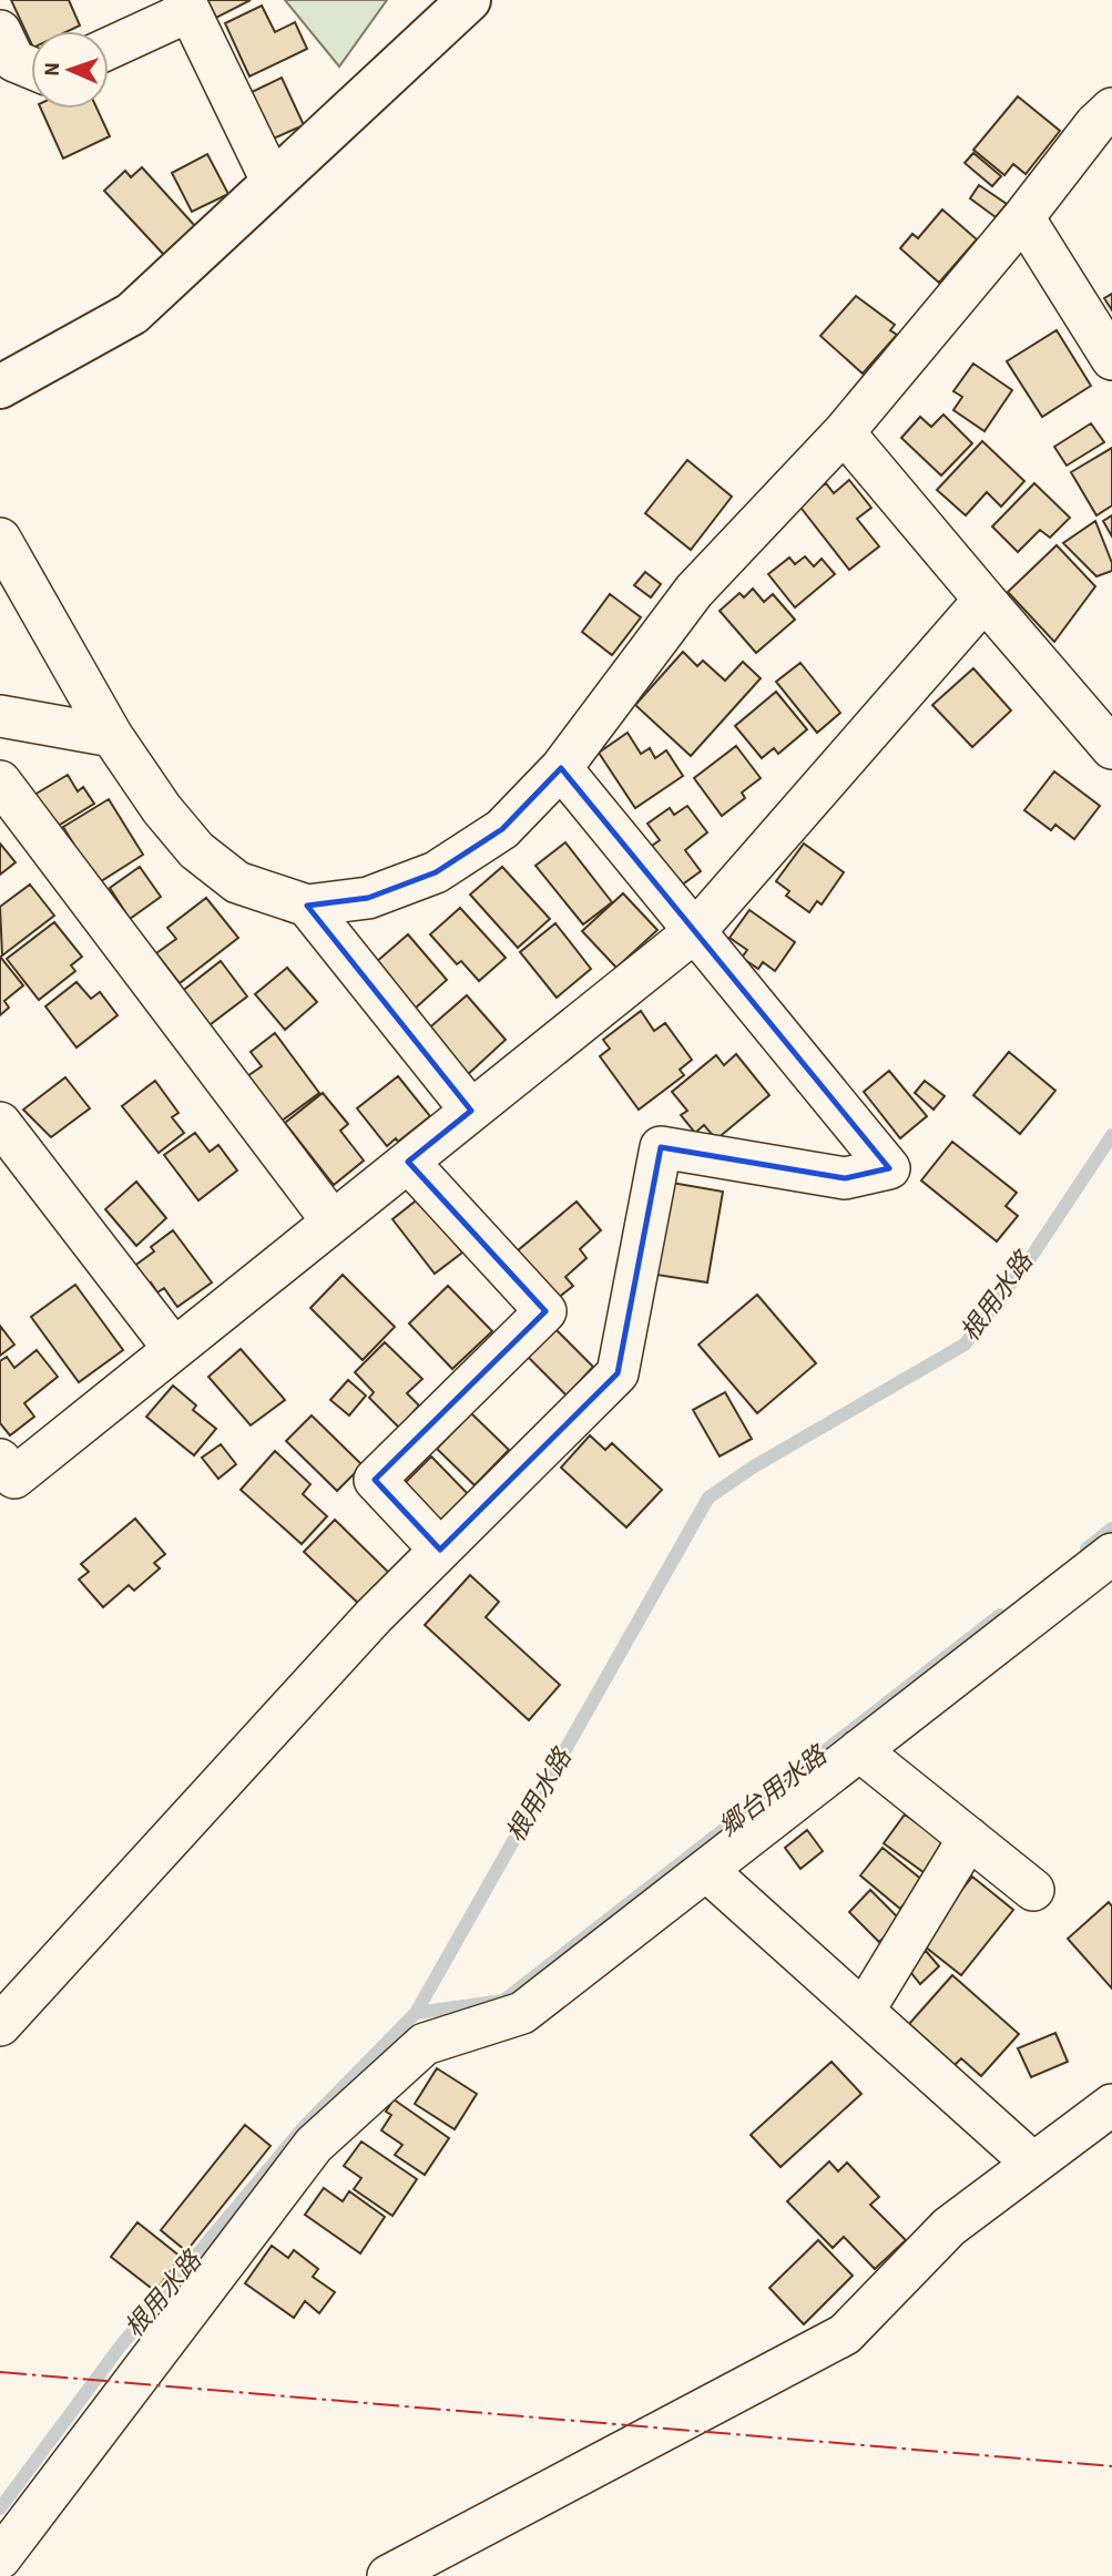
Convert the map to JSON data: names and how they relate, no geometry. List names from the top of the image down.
{
  "water": ["根用水路", "郷台用水路"],
  "north": "left"
}
